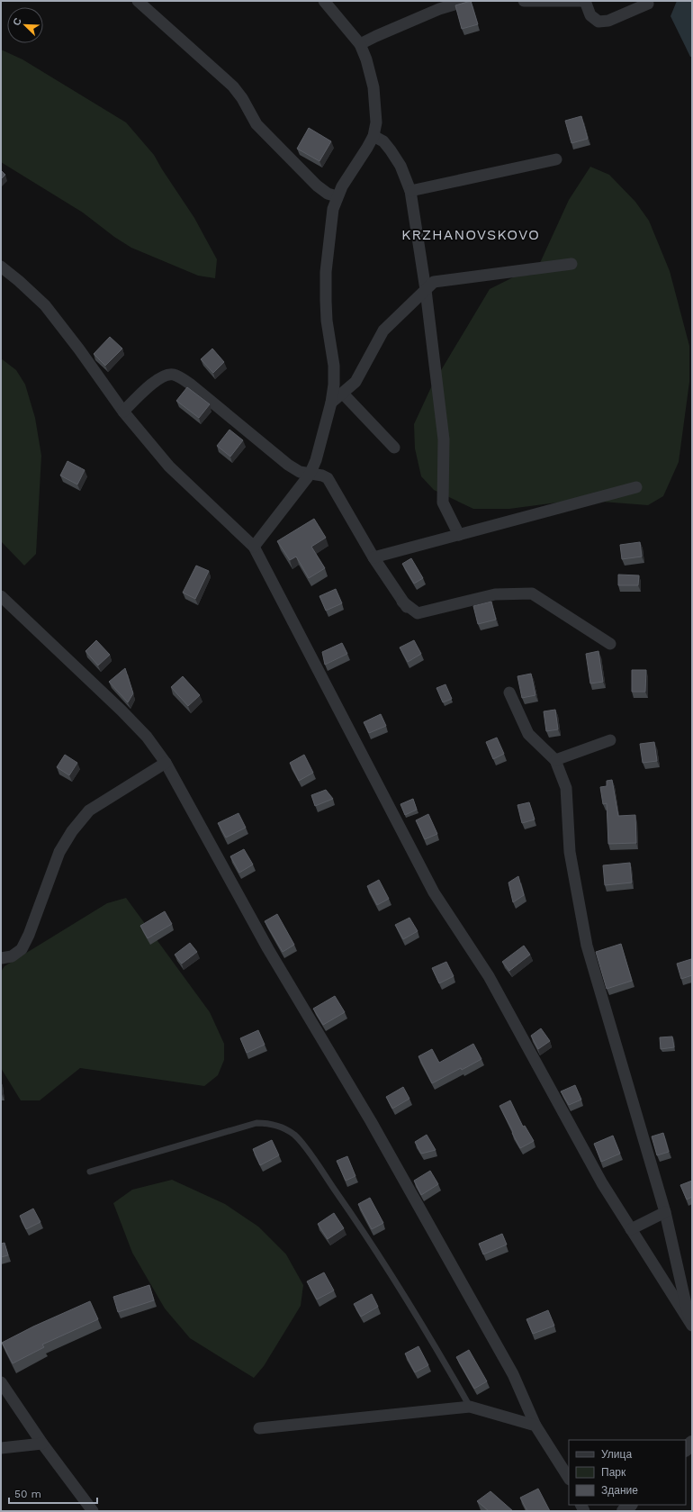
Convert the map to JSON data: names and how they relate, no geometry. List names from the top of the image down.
{
  "districts": ["KRZHANOVSKOVO"],
  "legend": ["Улица", "Парк", "Здание"],
  "scale_bar": "50 m",
  "north": "top left"
}
